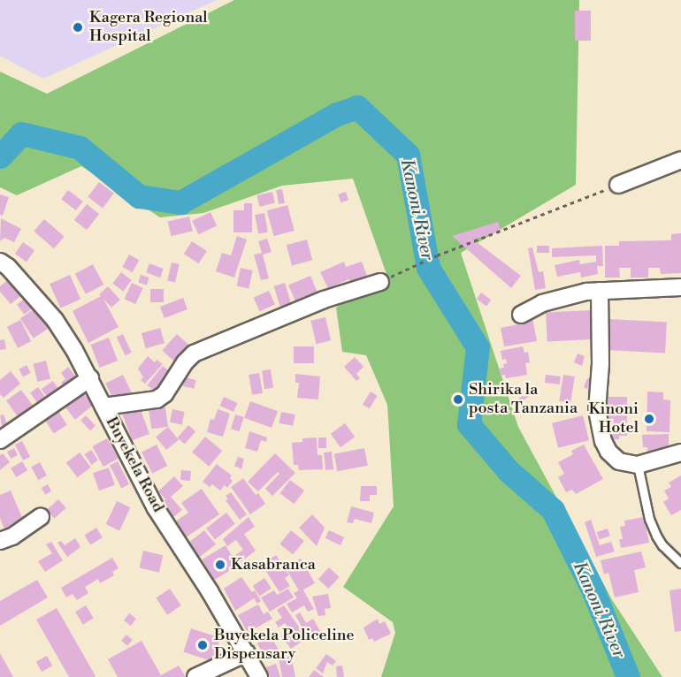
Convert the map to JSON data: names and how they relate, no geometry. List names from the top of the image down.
{
  "streets": {
    "street": ["Buyekela Road"]
  },
  "water": ["Kanoni River"],
  "places": [
    "Kagera Regional Hospital",
    "Shirika la posta Tanzania",
    "Kinoni Hotel",
    "Kasabranca",
    "Buyekela Policeline Dispensary"
  ]
}
